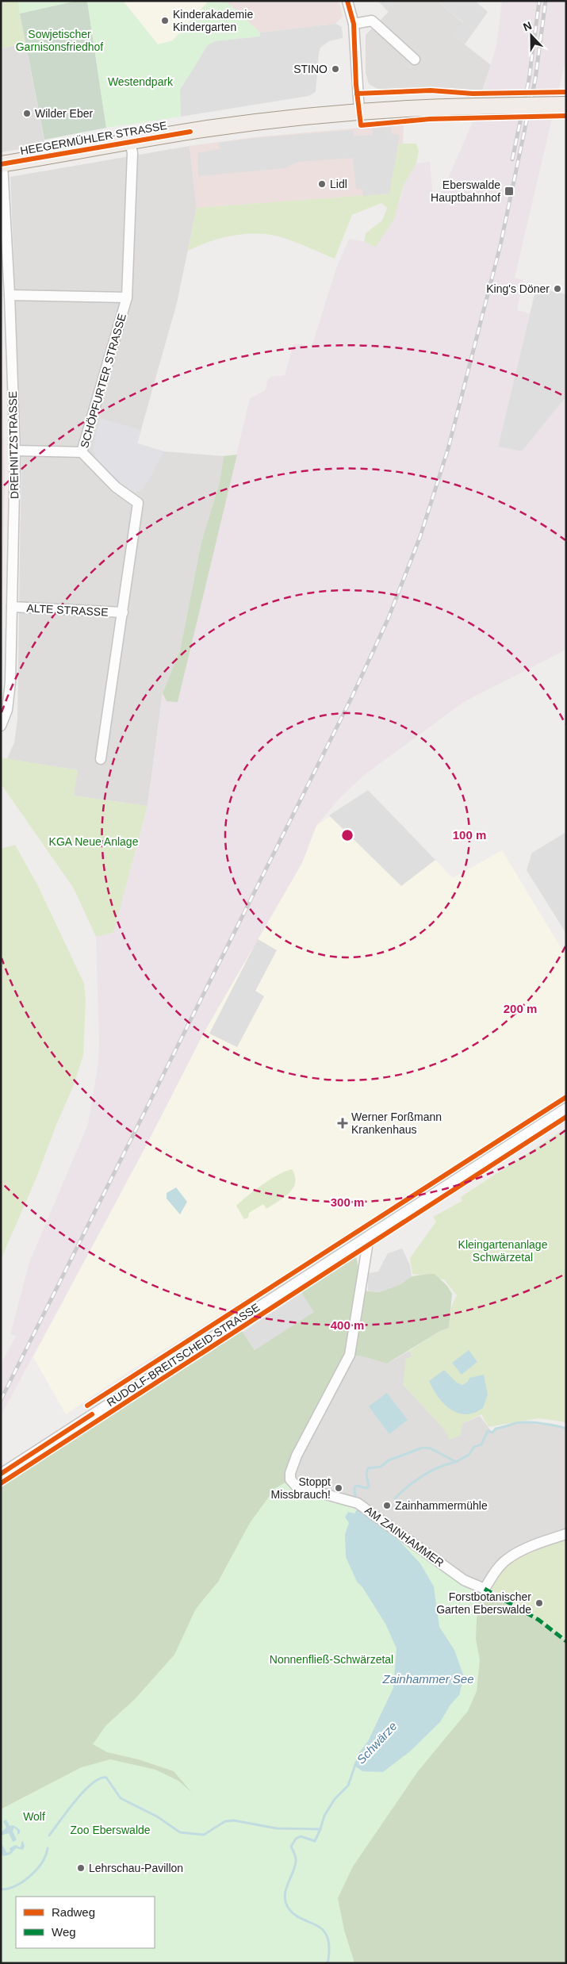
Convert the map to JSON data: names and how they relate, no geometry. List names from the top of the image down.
{
  "streets": {
    "main road": ["HEEGERMÜHLER STRASSE"],
    "street": [
      "SCHÖPFURTER STRASSE",
      "DREHNITZSTRASSE",
      "ALTE STRASSE",
      "RUDOLF-BREITSCHEID-STRASSE",
      "AM ZAINHAMMER"
    ]
  },
  "crossings": [
    ["HEEGERMÜHLER STRASSE", "SCHÖPFURTER STRASSE"],
    ["HEEGERMÜHLER STRASSE", "DREHNITZSTRASSE"],
    ["SCHÖPFURTER STRASSE", "ALTE STRASSE"],
    ["DREHNITZSTRASSE", "ALTE STRASSE"],
    ["RUDOLF-BREITSCHEID-STRASSE", "AM ZAINHAMMER"]
  ],
  "water": ["Zainhammer See", "Schwärze"],
  "parks": [
    "Sowjetischer Garnisonsfriedhof",
    "Westendpark",
    "KGA Neue Anlage",
    "Kleingartenanlage Schwärzetal",
    "Nonnenfließ-Schwärzetal",
    "Wolf",
    "Zoo Eberswalde"
  ],
  "places": {
    "other": [
      "Kinderakademie Kindergarten",
      "STINO",
      "Wilder Eber",
      "Lidl",
      "King's Döner",
      "Stoppt Missbrauch!",
      "Zainhammermühle",
      "Forstbotanischer Garten Eberswalde",
      "Lehrschau-Pavillon"
    ],
    "transit": ["Eberswalde Hauptbahnhof"],
    "health": ["Werner Forßmann Krankenhaus"]
  },
  "legend": ["Radweg", "Weg"],
  "north": "top",
  "rings": [
    "100 m",
    "200 m",
    "300 m",
    "400 m"
  ]
}
